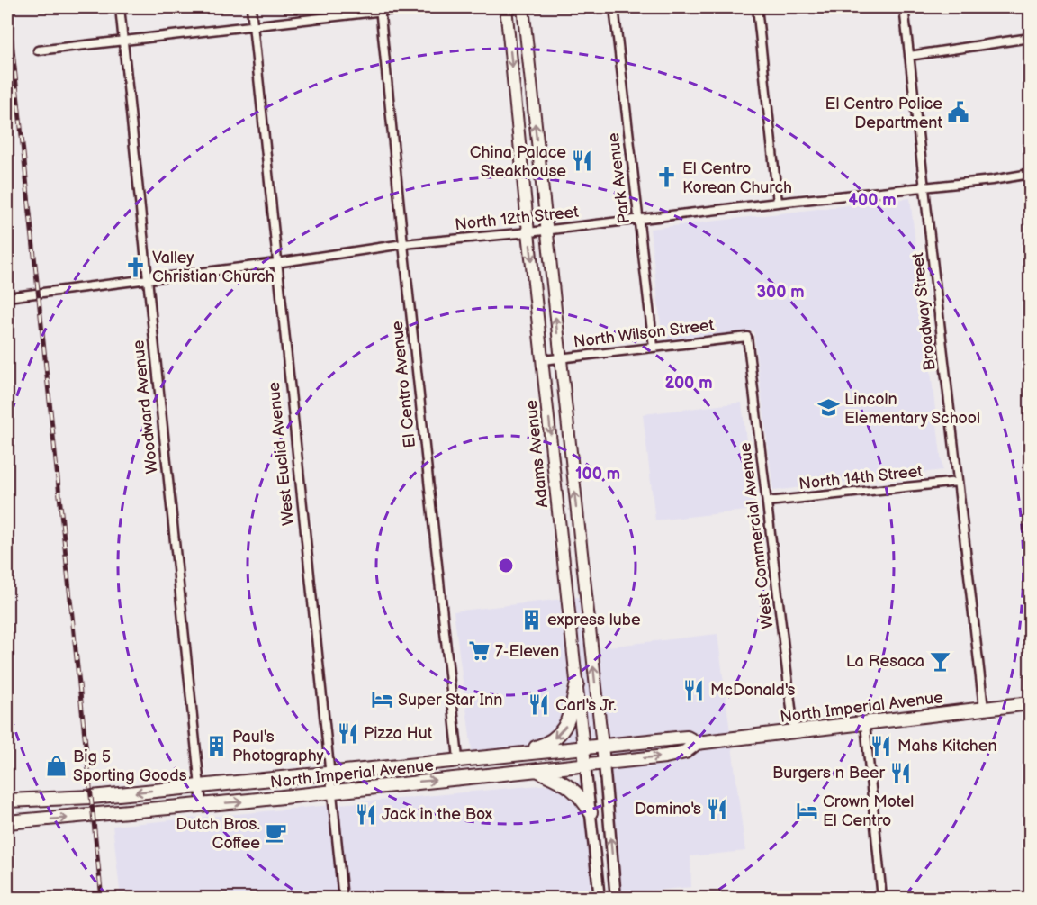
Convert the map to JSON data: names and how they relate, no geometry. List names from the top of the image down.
{
  "streets": {
    "highway": ["North Imperial Avenue"],
    "main road": ["Adams Avenue"],
    "street": [
      "Park Avenue",
      "North 12th Street",
      "Broadway Street",
      "North Wilson Street",
      "El Centro Avenue",
      "Woodward Avenue",
      "West Euclid Avenue",
      "North 14th Street",
      "West Commercial Avenue"
    ]
  },
  "crossings": [
    ["Park Avenue", "North 12th Street"],
    ["Park Avenue", "North Wilson Street"],
    ["North 12th Street", "Broadway Street"],
    ["North 12th Street", "El Centro Avenue"],
    ["North 12th Street", "Woodward Avenue"],
    ["North 12th Street", "West Euclid Avenue"],
    ["North 12th Street", "Adams Avenue"],
    ["Broadway Street", "North 14th Street"],
    ["Broadway Street", "North Imperial Avenue"],
    ["North Wilson Street", "Adams Avenue"],
    ["North Wilson Street", "West Commercial Avenue"],
    ["El Centro Avenue", "North Imperial Avenue"],
    ["Woodward Avenue", "North Imperial Avenue"],
    ["West Euclid Avenue", "North Imperial Avenue"],
    ["Adams Avenue", "North Imperial Avenue"],
    ["North 14th Street", "West Commercial Avenue"],
    ["West Commercial Avenue", "North Imperial Avenue"]
  ],
  "places": {
    "public building": ["El Centro Police Department"],
    "restaurant": [
      "China Palace Steakhouse",
      "McDonald's",
      "Carl's Jr.",
      "Pizza Hut",
      "Mahs Kitchen",
      "Burgers n Beer",
      "Domino's",
      "Jack in the Box"
    ],
    "church": ["El Centro Korean Church", "Valley Christian Church"],
    "school or university": ["Lincoln Elementary School"],
    "building": ["express lube", "Paul's Photography"],
    "supermarket": ["7-Eleven"],
    "bar": ["La Resaca"],
    "hotel": ["Super Star Inn", "Crown Motel El Centro"],
    "shop": ["Big 5 Sporting Goods"],
    "cafe": ["Dutch Bros. Coffee"]
  },
  "rings": [
    "400 m",
    "300 m",
    "200 m",
    "100 m"
  ]
}
